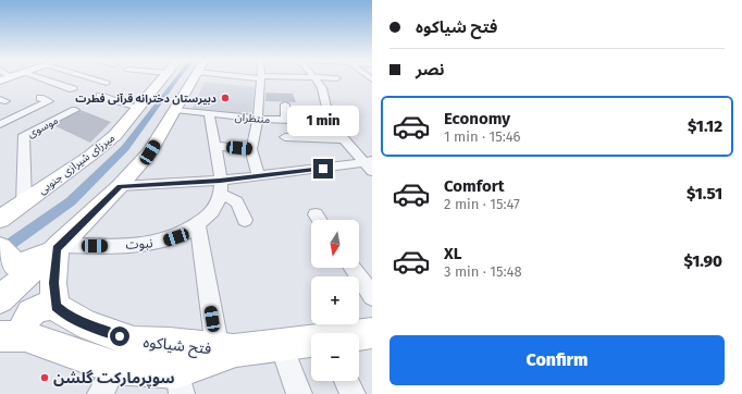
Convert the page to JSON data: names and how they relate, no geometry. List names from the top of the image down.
{
  "streets": {
    "main road": ["میرزای شیرازی جنوبی", "فتح شیاکوه"],
    "street": ["منتظران", "موسوی", "نبوت"]
  },
  "crossings": [
    ["موسوی", "میرزای شیرازی جنوبی"]
  ],
  "places": ["دبیرستان دخترانه قرآنی فطرت", "سوپرمارکت گلشن"],
  "north": "bottom",
  "page": {
    "banner": ["فتح شیاکوه", "نصر"],
    "list": [
      {
        "name": "Economy",
        "note": "1 min · 15:46",
        "value": "$1.12"
      },
      {
        "name": "Comfort",
        "note": "2 min · 15:47",
        "value": "$1.51"
      },
      {
        "name": "XL",
        "note": "3 min · 15:48",
        "value": "$1.90"
      }
    ],
    "bubble": "1 min",
    "map_buttons": ["+", "−"],
    "buttons": "Confirm"
  }
}
